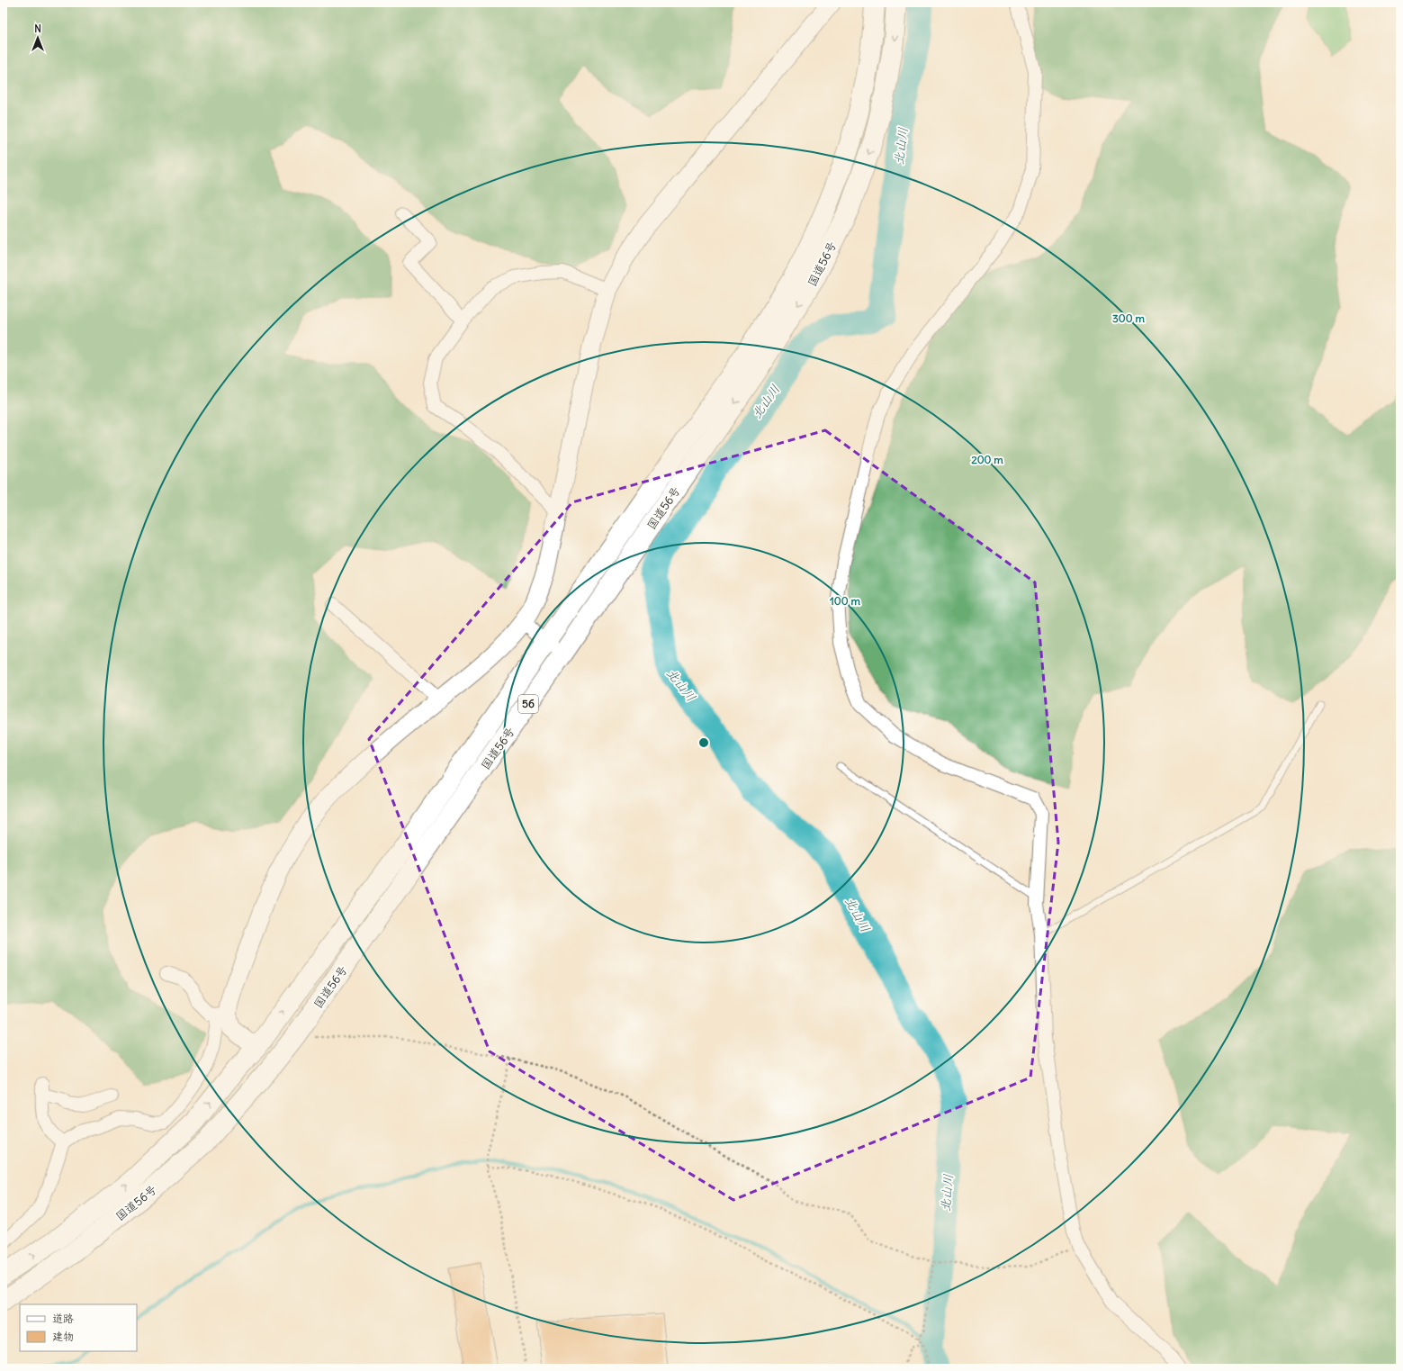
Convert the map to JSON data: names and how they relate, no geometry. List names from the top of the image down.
{
  "streets": {
    "highway": ["国道56号", "56"]
  },
  "water": ["北山川"],
  "legend": ["道路", "建物"],
  "north": "top",
  "rings": ["300 m", "200 m", "100 m"]
}
